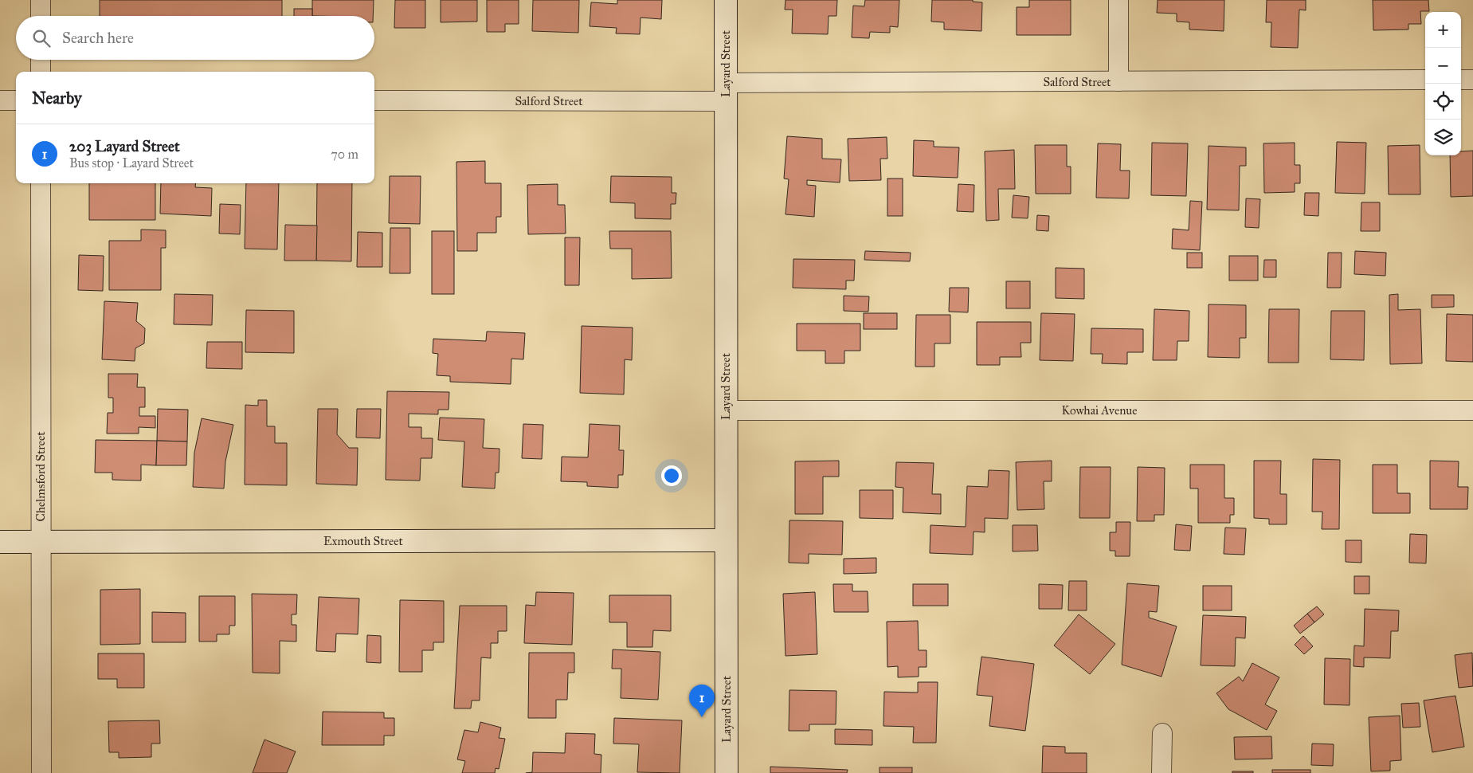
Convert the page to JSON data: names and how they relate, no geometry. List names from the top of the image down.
{
  "streets": {
    "street": [
      "Layard Street",
      "Salford Street",
      "Kowhai Avenue",
      "Chelmsford Street",
      "Exmouth Street"
    ]
  },
  "crossings": [
    ["Layard Street", "Salford Street"],
    ["Layard Street", "Kowhai Avenue"],
    ["Layard Street", "Exmouth Street"],
    ["Chelmsford Street", "Exmouth Street"]
  ],
  "page": {
    "map_buttons": ["+", "−"],
    "search": "Search here",
    "heading": "Nearby",
    "list": [
      {
        "mark": "1",
        "name": "203 Layard Street",
        "note": "Bus stop · Layard Street",
        "value": "70 m"
      }
    ],
    "pins": "1"
  }
}
